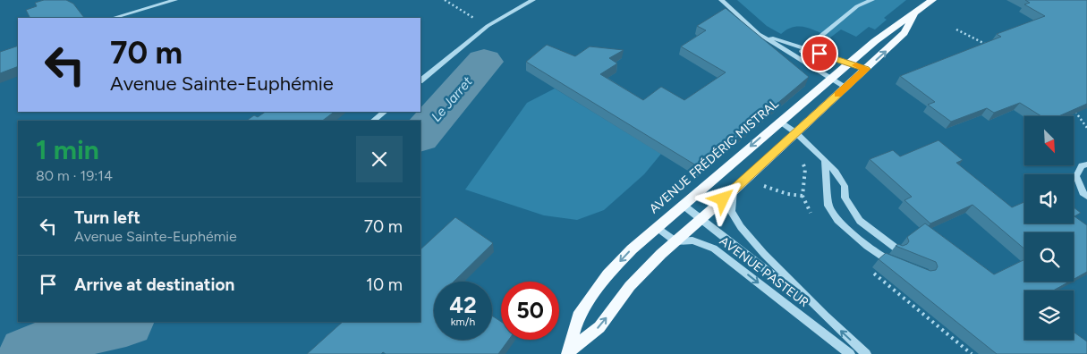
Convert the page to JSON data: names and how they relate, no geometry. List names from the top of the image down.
{
  "streets": {
    "main road": ["AVENUE FRÉDÉRIC MISTRAL"],
    "street": ["AVENUE PASTEUR"]
  },
  "crossings": [
    ["AVENUE FRÉDÉRIC MISTRAL", "AVENUE PASTEUR"]
  ],
  "water": ["Le Jarret"],
  "north": "bottom right",
  "page": {
    "turn": ["70 m", "Avenue Sainte-Euphémie"],
    "heading": ["1 min", "80 m · 19:14"],
    "list": [
      {
        "name": "Turn left",
        "note": "Avenue Sainte-Euphémie",
        "value": "70 m"
      },
      {
        "name": "Arrive at destination",
        "value": "10 m"
      }
    ],
    "speed": "42 km/h",
    "limit": "50"
  }
}
